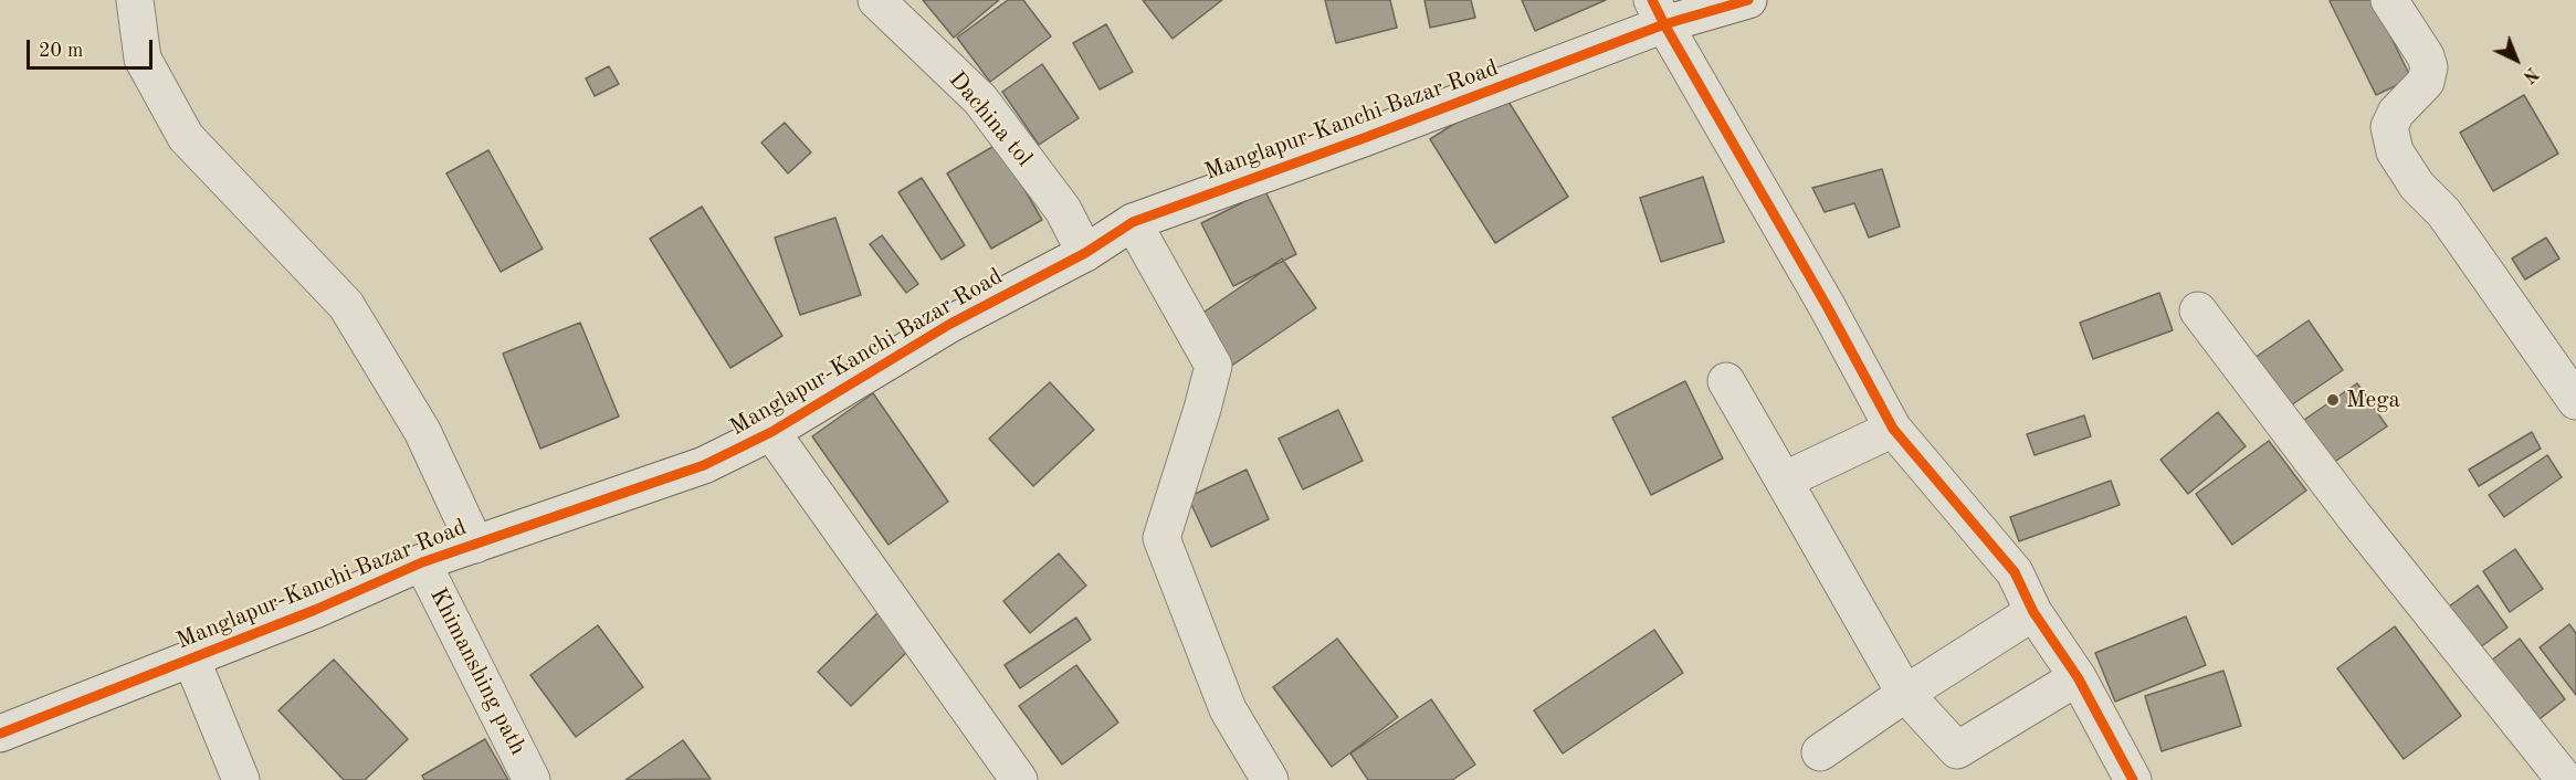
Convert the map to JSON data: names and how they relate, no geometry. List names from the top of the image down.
{
  "streets": {
    "street": ["Dachina tol", "Manglapur-Kanchi Bazar Road", "Khimanshing path"]
  },
  "crossings": [
    ["Dachina tol", "Manglapur-Kanchi Bazar Road"],
    ["Manglapur-Kanchi Bazar Road", "Khimanshing path"]
  ],
  "places": ["Mega"],
  "scale_bar": "20 m",
  "north": "bottom right"
}
